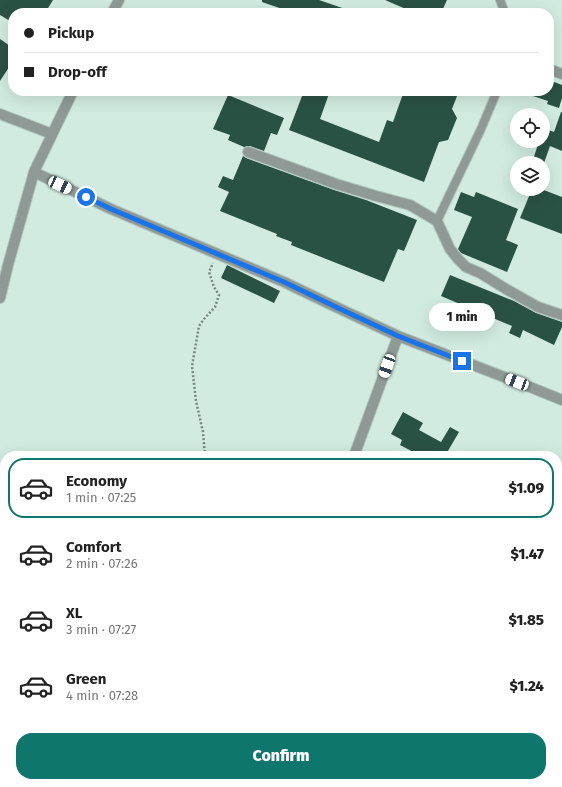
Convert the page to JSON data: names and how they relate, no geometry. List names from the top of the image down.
{
  "page": {
    "banner": ["Pickup", "Drop-off"],
    "bubble": "1 min",
    "list": [
      {
        "name": "Economy",
        "note": "1 min · 07:25",
        "value": "$1.09"
      },
      {
        "name": "Comfort",
        "note": "2 min · 07:26",
        "value": "$1.47"
      },
      {
        "name": "XL",
        "note": "3 min · 07:27",
        "value": "$1.85"
      },
      {
        "name": "Green",
        "note": "4 min · 07:28",
        "value": "$1.24"
      }
    ],
    "buttons": "Confirm"
  }
}
